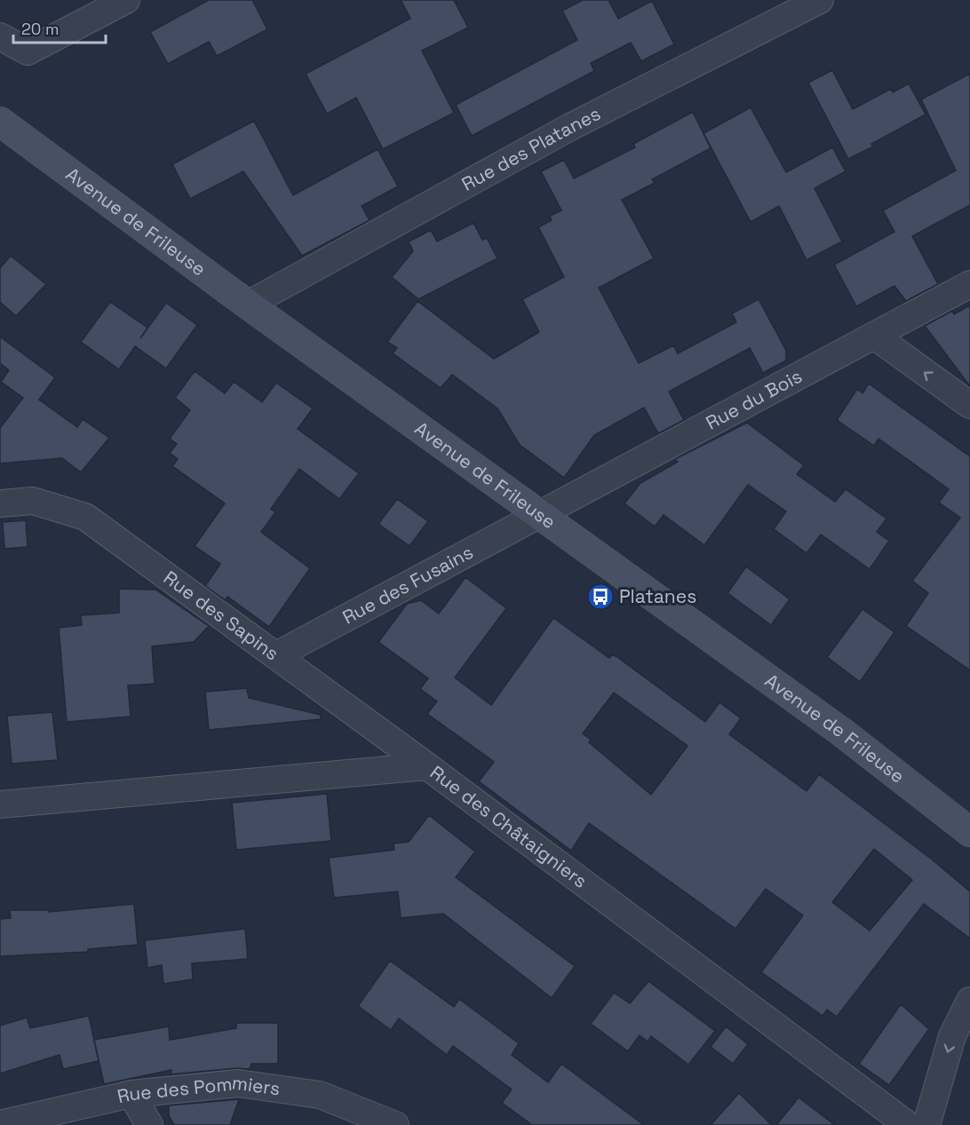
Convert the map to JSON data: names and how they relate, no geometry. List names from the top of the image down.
{
  "streets": {
    "street": [
      "Rue des Platanes",
      "Avenue de Frileuse",
      "Rue du Bois",
      "Rue des Fusains",
      "Rue des Sapins",
      "Rue des Châtaigniers",
      "Rue des Pommiers"
    ]
  },
  "crossings": [
    ["Rue des Platanes", "Avenue de Frileuse"],
    ["Avenue de Frileuse", "Rue du Bois"],
    ["Avenue de Frileuse", "Rue des Fusains"],
    ["Rue du Bois", "Rue des Fusains"],
    ["Rue des Fusains", "Rue des Sapins"],
    ["Rue des Sapins", "Rue des Châtaigniers"]
  ],
  "places": {
    "bus stop": ["Platanes"]
  },
  "scale_bar": "20 m"
}
